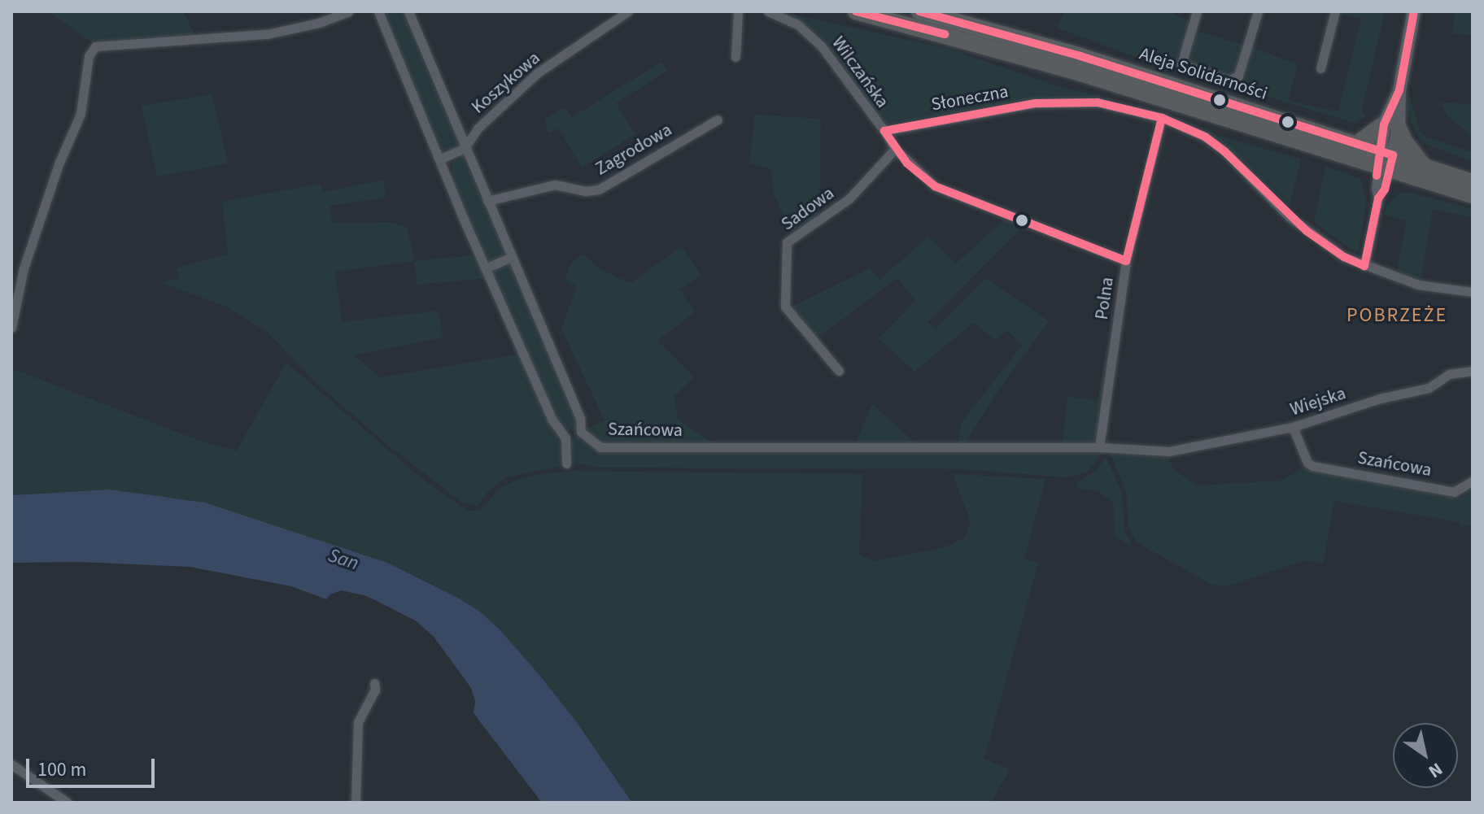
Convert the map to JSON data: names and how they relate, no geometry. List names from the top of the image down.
{
  "streets": {
    "highway": ["Aleja Solidarności"],
    "street": [
      "WiIczańska",
      "Koszykowa",
      "Słoneczna",
      "Zagrodowa",
      "Sadowa",
      "Polna",
      "Wiejska",
      "Szańcowa"
    ]
  },
  "crossings": [
    ["WiIczańska", "Słoneczna"],
    ["WiIczańska", "Sadowa"],
    ["WiIczańska", "Polna"],
    ["Koszykowa", "Szańcowa"],
    ["Słoneczna", "Polna"],
    ["Zagrodowa", "Szańcowa"],
    ["Polna", "Szańcowa"],
    ["Wiejska", "Szańcowa"]
  ],
  "districts": ["POBRZEŻE"],
  "water": ["San"],
  "scale_bar": "100 m",
  "north": "bottom right"
}
